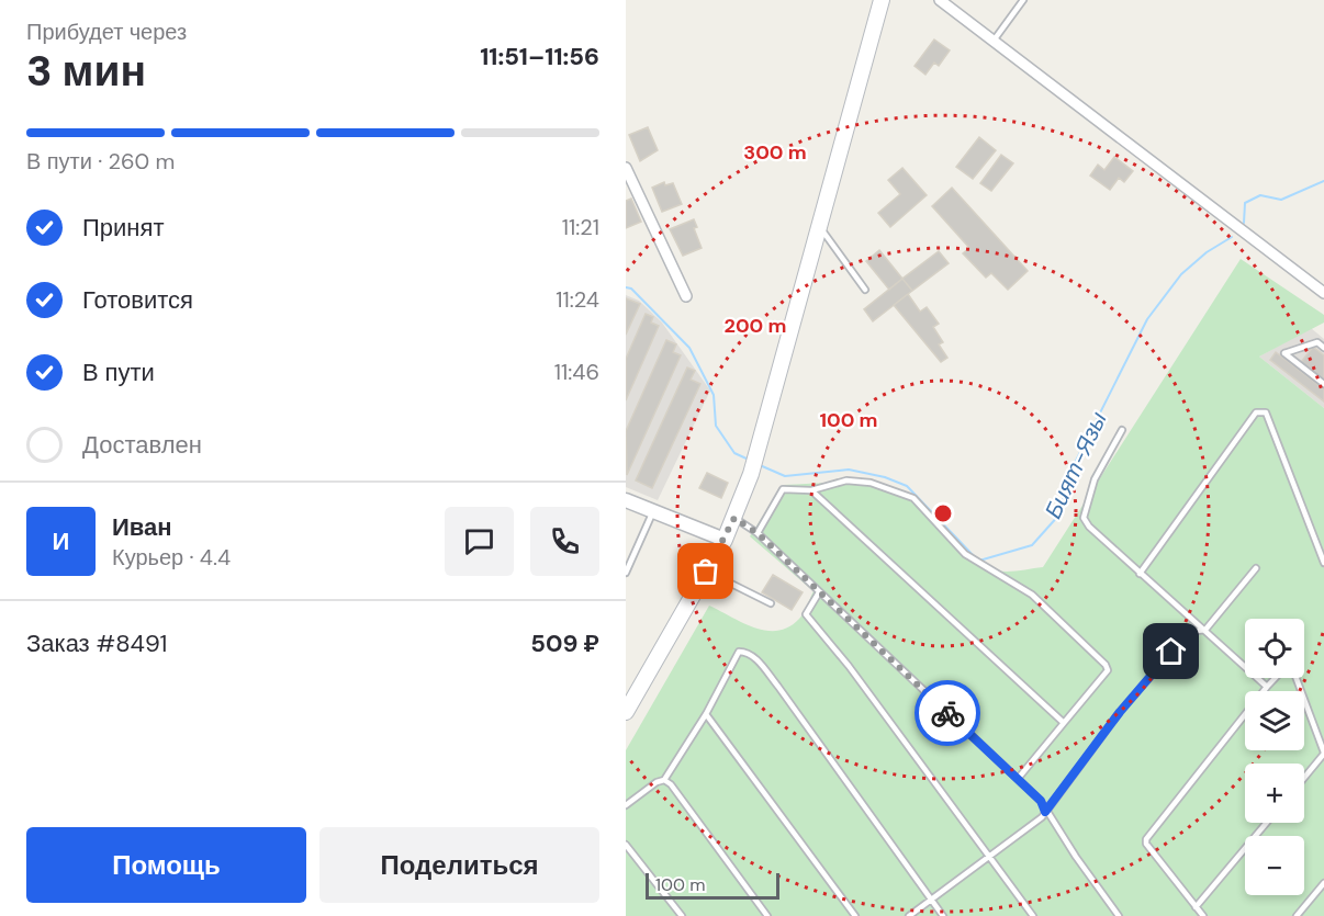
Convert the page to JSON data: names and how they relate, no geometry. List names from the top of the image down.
{
  "water": ["Бият-Язы"],
  "scale_bar": "100 m",
  "page": {
    "heading": ["3 мин", "Прибудет через", "11:51–11:56"],
    "panel": [
      "Иван",
      "Курьер · 4.4",
      "Заказ #8491",
      "509 ₽"
    ],
    "bar": "В пути · 260 m",
    "list": [
      ["Принят", "11:21"],
      ["Готовится", "11:24"],
      ["В пути", "11:46"],
      "Доставлен"
    ],
    "round": "И",
    "map_buttons": ["+", "−"],
    "buttons": ["Помощь", "Поделиться"],
    "scale": "100 m"
  },
  "rings": ["300 m", "200 m", "100 m"]
}
